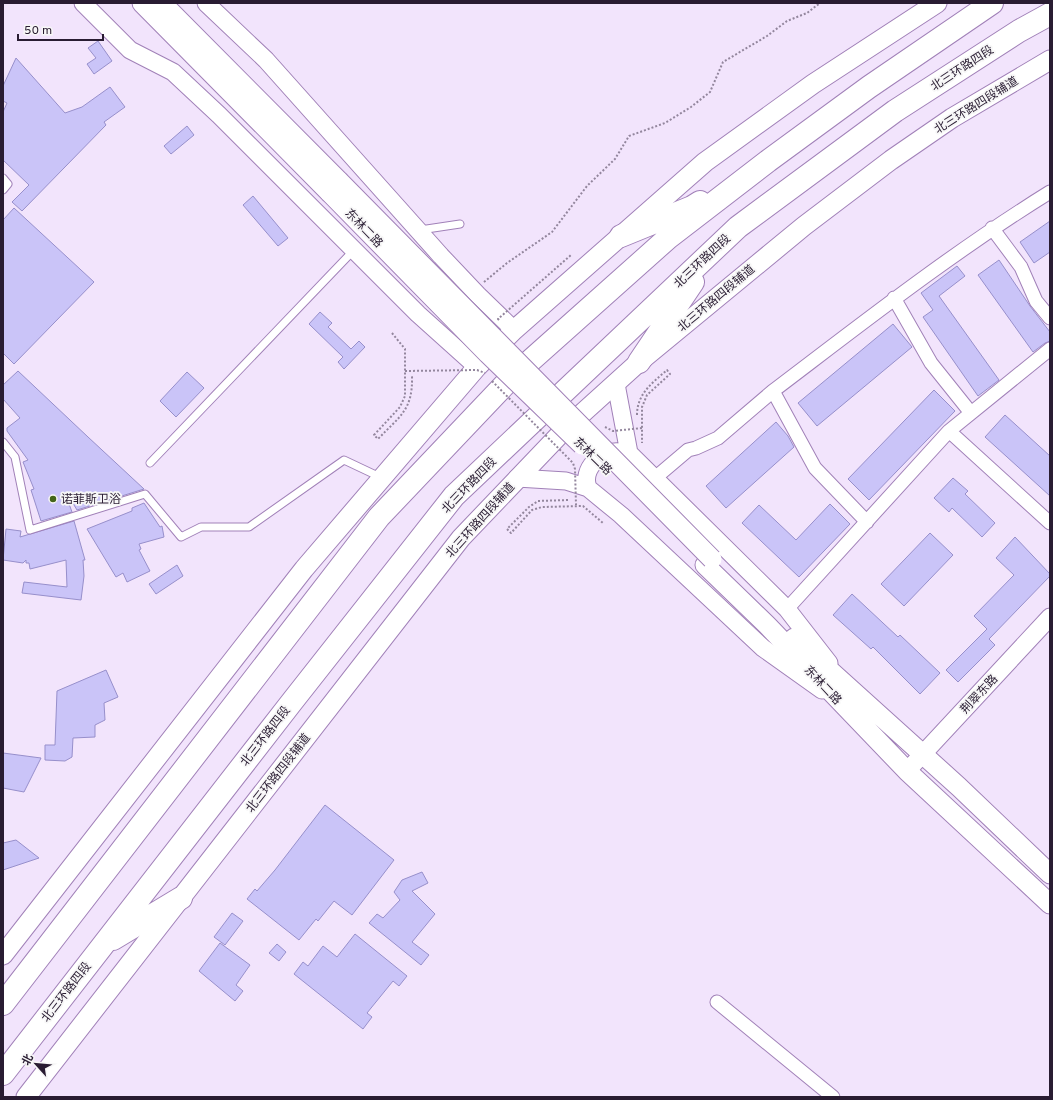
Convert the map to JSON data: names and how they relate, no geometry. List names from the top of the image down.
{
  "streets": {
    "highway": ["北三环路四段"],
    "main road": ["北三环路四段辅道", "东林二路"],
    "street": ["荆翠东路"]
  },
  "crossings": [
    ["东林二路", "荆翠东路"]
  ],
  "places": ["诺菲斯卫浴"],
  "scale_bar": "50 m",
  "north": "top left"
}
